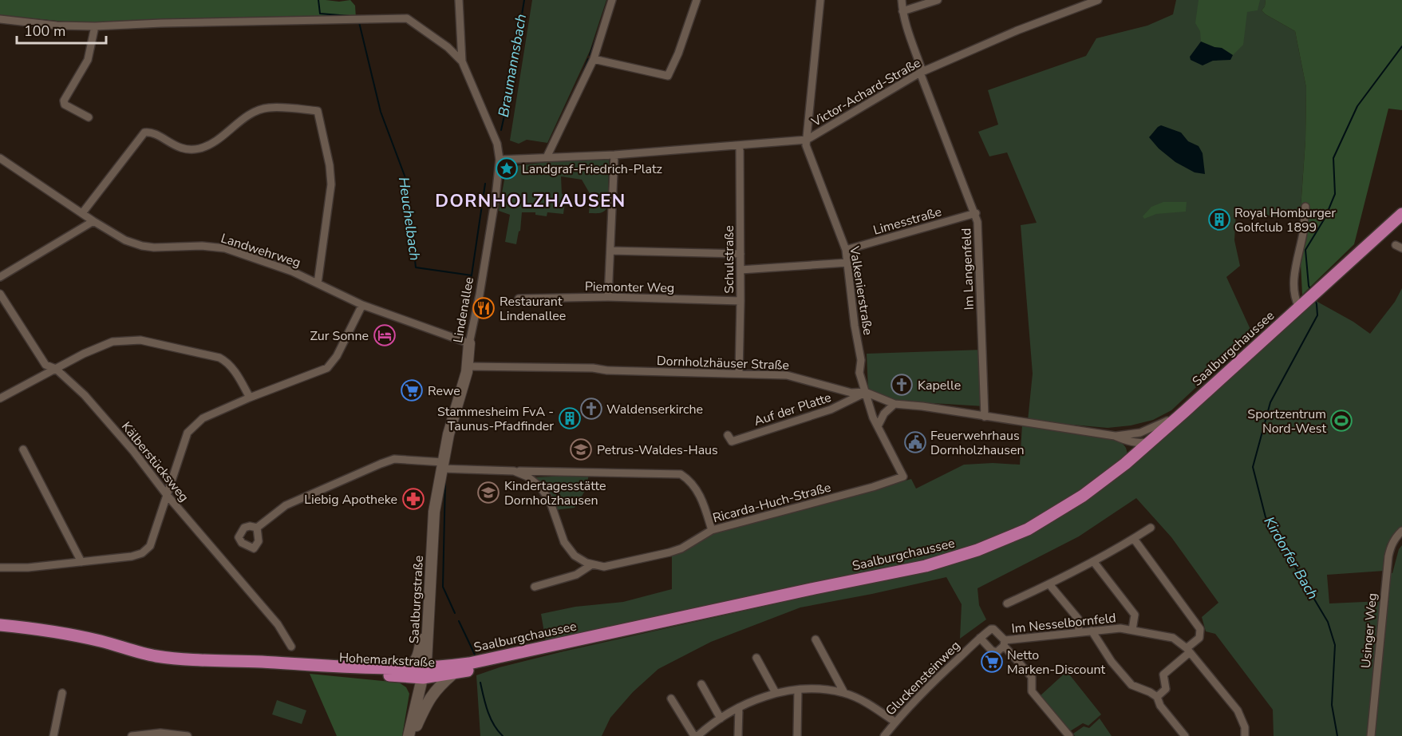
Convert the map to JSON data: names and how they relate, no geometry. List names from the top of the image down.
{
  "streets": {
    "main road": ["Saalburgchaussee", "Hohemarkstraße"],
    "street": [
      "Victor-Achard-Straße",
      "Limesstraße",
      "Landwehrweg",
      "Schulstraße",
      "Im Langenfeld",
      "Piemonter Weg",
      "Valkenierstraße",
      "Lindenallee",
      "Dornholzhäuser Straße",
      "Auf der Platte",
      "Kälberstücksweg",
      "Ricarda-Huch-Straße",
      "Saalburgstraße",
      "Im Nesselbornfeld",
      "Usinger Weg",
      "Gluckensteinweg"
    ]
  },
  "crossings": [
    ["Victor-Achard-Straße", "Schulstraße"],
    ["Victor-Achard-Straße", "Im Langenfeld"],
    ["Victor-Achard-Straße", "Valkenierstraße"],
    ["Victor-Achard-Straße", "Lindenallee"],
    ["Limesstraße", "Im Langenfeld"],
    ["Limesstraße", "Valkenierstraße"],
    ["Landwehrweg", "Lindenallee"],
    ["Schulstraße", "Piemonter Weg"],
    ["Schulstraße", "Dornholzhäuser Straße"],
    ["Im Langenfeld", "Dornholzhäuser Straße"],
    ["Valkenierstraße", "Dornholzhäuser Straße"],
    ["Valkenierstraße", "Auf der Platte"],
    ["Valkenierstraße", "Ricarda-Huch-Straße"],
    ["Lindenallee", "Dornholzhäuser Straße"],
    ["Lindenallee", "Saalburgstraße"],
    ["Saalburgchaussee", "Dornholzhäuser Straße"],
    ["Saalburgchaussee", "Saalburgstraße"],
    ["Saalburgchaussee", "Hohemarkstraße"],
    ["Dornholzhäuser Straße", "Auf der Platte"],
    ["Saalburgstraße", "Hohemarkstraße"],
    ["Im Nesselbornfeld", "Gluckensteinweg"]
  ],
  "districts": ["DORNHOLZHAUSEN"],
  "water": ["Braumannsbach", "Heuchelbach", "Kirdorfer Bach"],
  "places": {
    "place": ["Landgraf-Friedrich-Platz"],
    "building": ["Royal Homburger Golfclub 1899", "Stammesheim FvA - Taunus-Pfadfinder"],
    "restaurant": ["Restaurant Lindenallee"],
    "hotel": ["Zur Sonne"],
    "church": ["Kapelle", "Waldenserkirche"],
    "supermarket": ["Rewe", "Netto Marken-Discount"],
    "sports": ["Sportzentrum Nord-West"],
    "public building": ["Feuerwehrhaus Dornholzhausen"],
    "school or university": ["Petrus-Waldes-Haus", "Kindertagesstätte Dornholzhausen"],
    "pharmacy": ["Liebig Apotheke"]
  },
  "scale_bar": "100 m"
}
